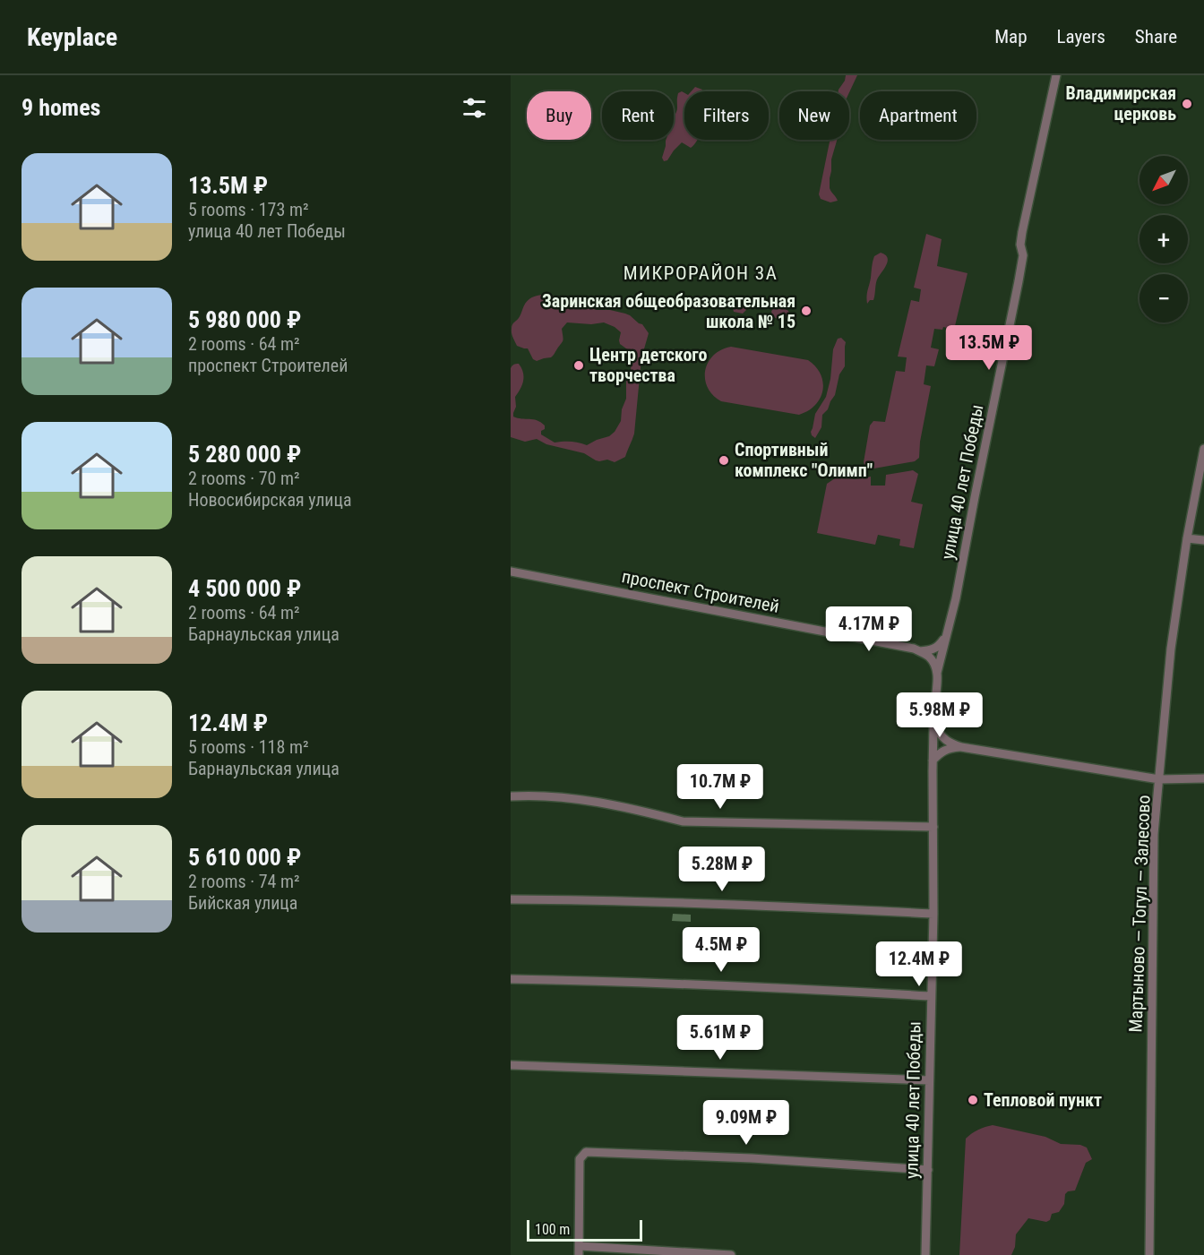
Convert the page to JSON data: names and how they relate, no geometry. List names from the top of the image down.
{
  "streets": {
    "street": ["улица 40 лет Победы", "проспект Строителей", "Мартыново — Тогул — Залесово"]
  },
  "districts": ["МИКРОРАЙОН 3А"],
  "places": [
    "Владимирская церковь",
    "Заринская общеобразовательная школа № 15",
    "Центр детского творчества",
    "Спортивный комплекс \"Олимп\"",
    "Тепловой пункт"
  ],
  "scale_bar": "100 m",
  "north": "bottom left",
  "page": {
    "header": "Keyplace",
    "nav": ["Map", "Layers", "Share"],
    "heading": "9 homes",
    "chip": [
      "Buy",
      "Rent",
      "Filters",
      "New",
      "Apartment"
    ],
    "list": [
      {
        "name": "13.5M ₽",
        "note": "5 rooms · 173 m² · улица 40 лет Победы"
      },
      {
        "name": "5 980 000 ₽",
        "note": "2 rooms · 64 m² · проспект Строителей"
      },
      {
        "name": "5 280 000 ₽",
        "note": "2 rooms · 70 m² · Новосибирская улица"
      },
      {
        "name": "4 500 000 ₽",
        "note": "2 rooms · 64 m² · Барнаульская улица"
      },
      {
        "name": "12.4M ₽",
        "note": "5 rooms · 118 m² · Барнаульская улица"
      },
      {
        "name": "5 610 000 ₽",
        "note": "2 rooms · 74 m² · Бийская улица"
      }
    ],
    "map_buttons": ["+", "−"],
    "price": [
      "13.5M ₽",
      "4.17M ₽",
      "5.98M ₽",
      "10.7M ₽",
      "5.28M ₽",
      "4.5M ₽",
      "12.4M ₽",
      "5.61M ₽",
      "9.09M ₽"
    ],
    "scale": "100 m"
  }
}
